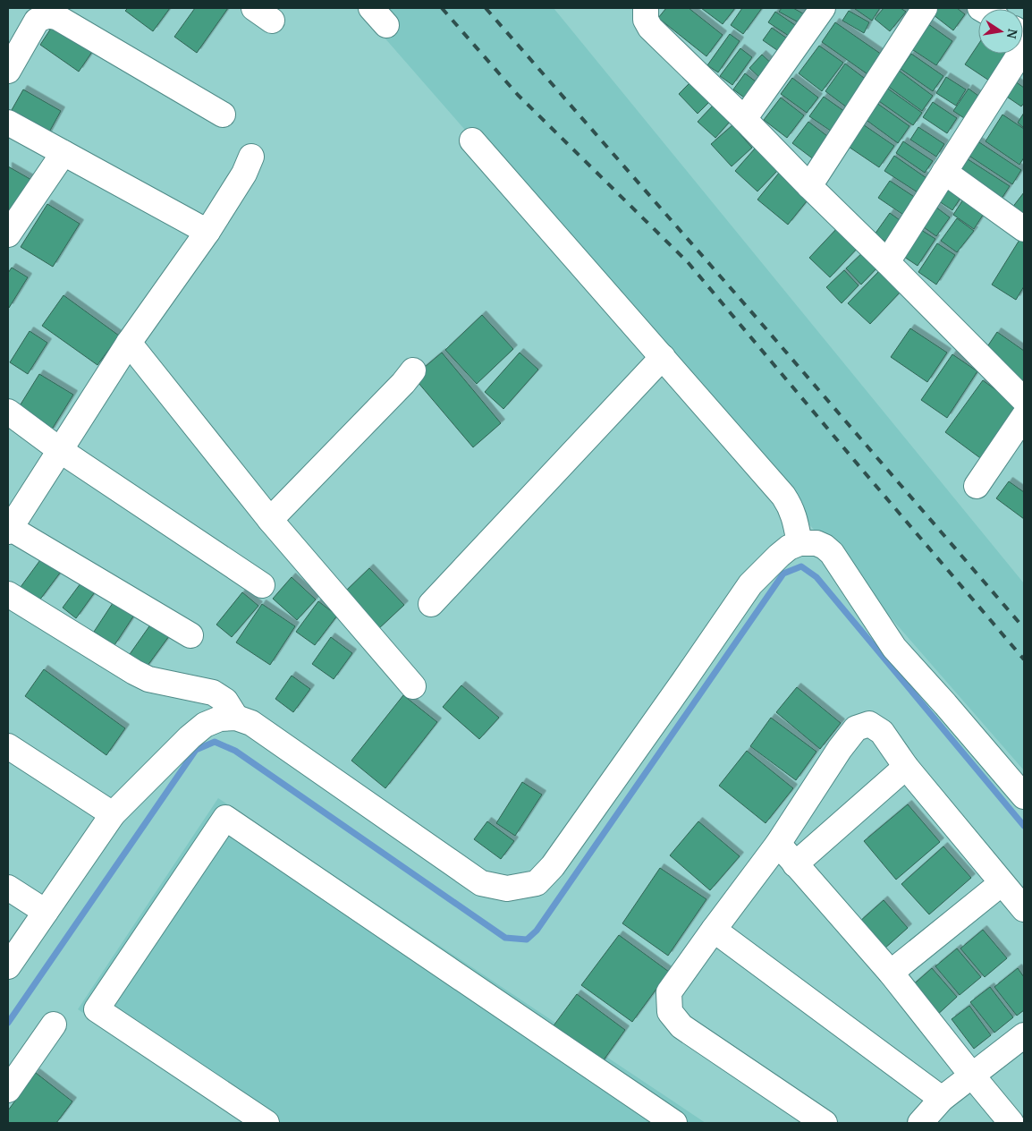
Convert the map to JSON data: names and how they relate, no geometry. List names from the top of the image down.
{
  "north": "right"
}
